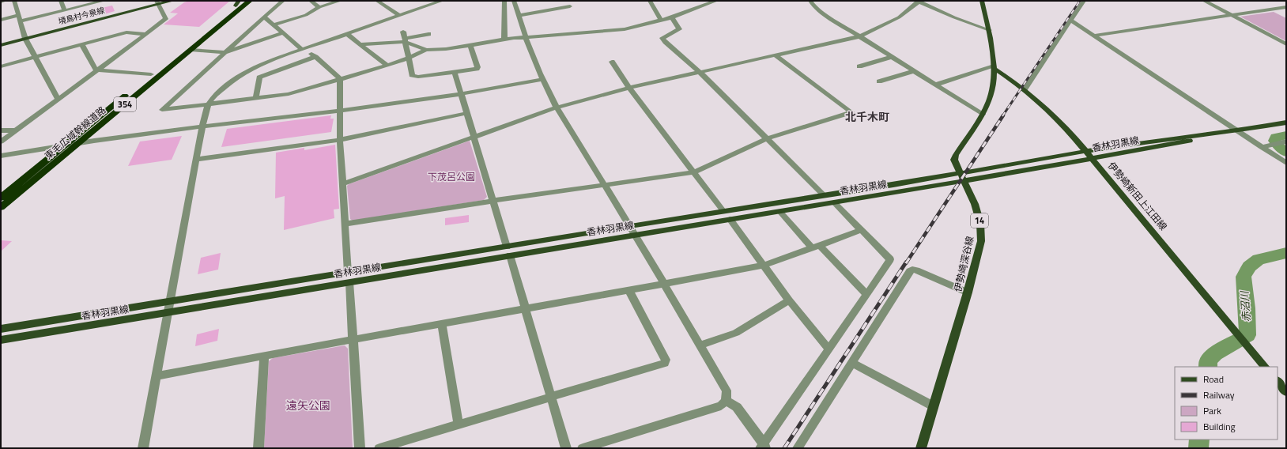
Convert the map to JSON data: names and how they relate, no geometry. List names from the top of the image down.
{
  "streets": {
    "highway": ["354", "東毛広域幹線道路"],
    "main road": [
      "境島村今泉線",
      "香林羽黒線",
      "伊勢崎新田上江田線",
      "14",
      "伊勢崎深谷線"
    ]
  },
  "crossings": [
    ["香林羽黒線", "伊勢崎新田上江田線"],
    ["香林羽黒線", "伊勢崎深谷線"],
    ["伊勢崎新田上江田線", "伊勢崎深谷線"]
  ],
  "districts": ["北千木町"],
  "water": ["赤沼川"],
  "parks": ["下茂呂公園", "遠矢公園"],
  "legend": [
    "Road",
    "Railway",
    "Park",
    "Building"
  ]
}
